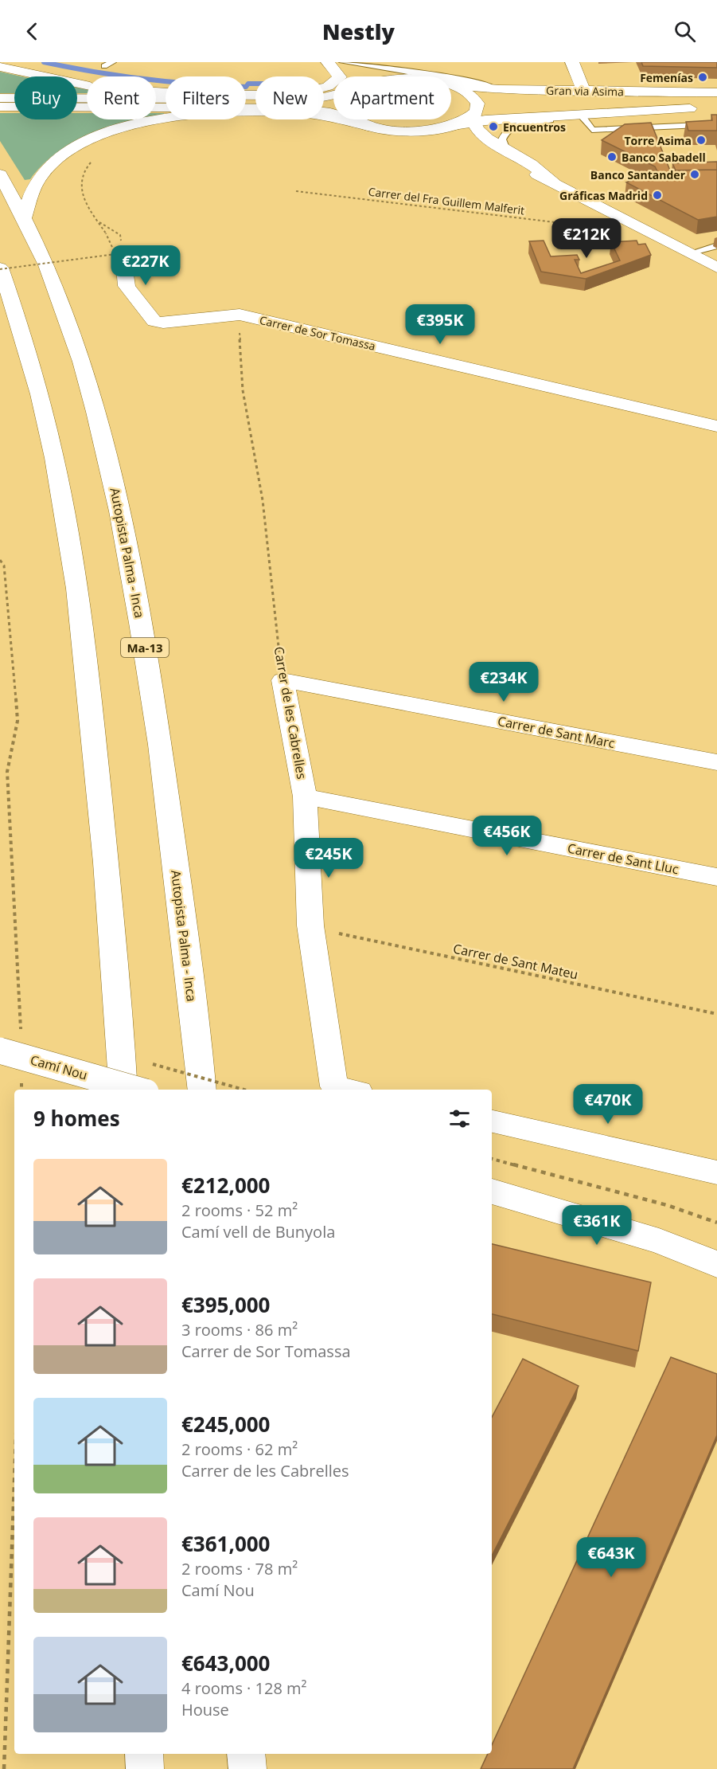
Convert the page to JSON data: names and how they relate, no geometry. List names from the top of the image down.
{
  "streets": {
    "main road": [
      "Gran via Asima",
      "Carrer de Sor Tomassa",
      "Autopista Palma - Inca",
      "Ma-13",
      "Carrer de les Cabrelles",
      "Carrer de Sant Marc",
      "Carrer de Sant Lluc",
      "Camí Nou"
    ],
    "path": ["Carrer del Fra Guillem Malferit", "Carrer de Sant Mateu"]
  },
  "crossings": [
    ["Carrer de Sor Tomassa", "Carrer de les Cabrelles"],
    ["Carrer de les Cabrelles", "Carrer de Sant Marc"],
    ["Carrer de les Cabrelles", "Carrer de Sant Lluc"],
    ["Carrer de les Cabrelles", "Carrer de Sant Mateu"]
  ],
  "places": [
    "Femenías",
    "Encuentros",
    "Torre Asima",
    "Banco Sabadell",
    "Banco Santander",
    "Gráficas Madrid"
  ],
  "page": {
    "header": "Nestly",
    "chip": [
      "Buy",
      "Rent",
      "Filters",
      "New",
      "Apartment"
    ],
    "price": [
      "€212K",
      "€227K",
      "€395K",
      "€234K",
      "€456K",
      "€245K",
      "€470K",
      "€361K",
      "€643K"
    ],
    "heading": "9 homes",
    "list": [
      {
        "name": "€212,000",
        "note": "2 rooms · 52 m² · Camí vell de Bunyola"
      },
      {
        "name": "€395,000",
        "note": "3 rooms · 86 m² · Carrer de Sor Tomassa"
      },
      {
        "name": "€245,000",
        "note": "2 rooms · 62 m² · Carrer de les Cabrelles"
      },
      {
        "name": "€361,000",
        "note": "2 rooms · 78 m² · Camí Nou"
      },
      {
        "name": "€643,000",
        "note": "4 rooms · 128 m² · House"
      }
    ]
  }
}
